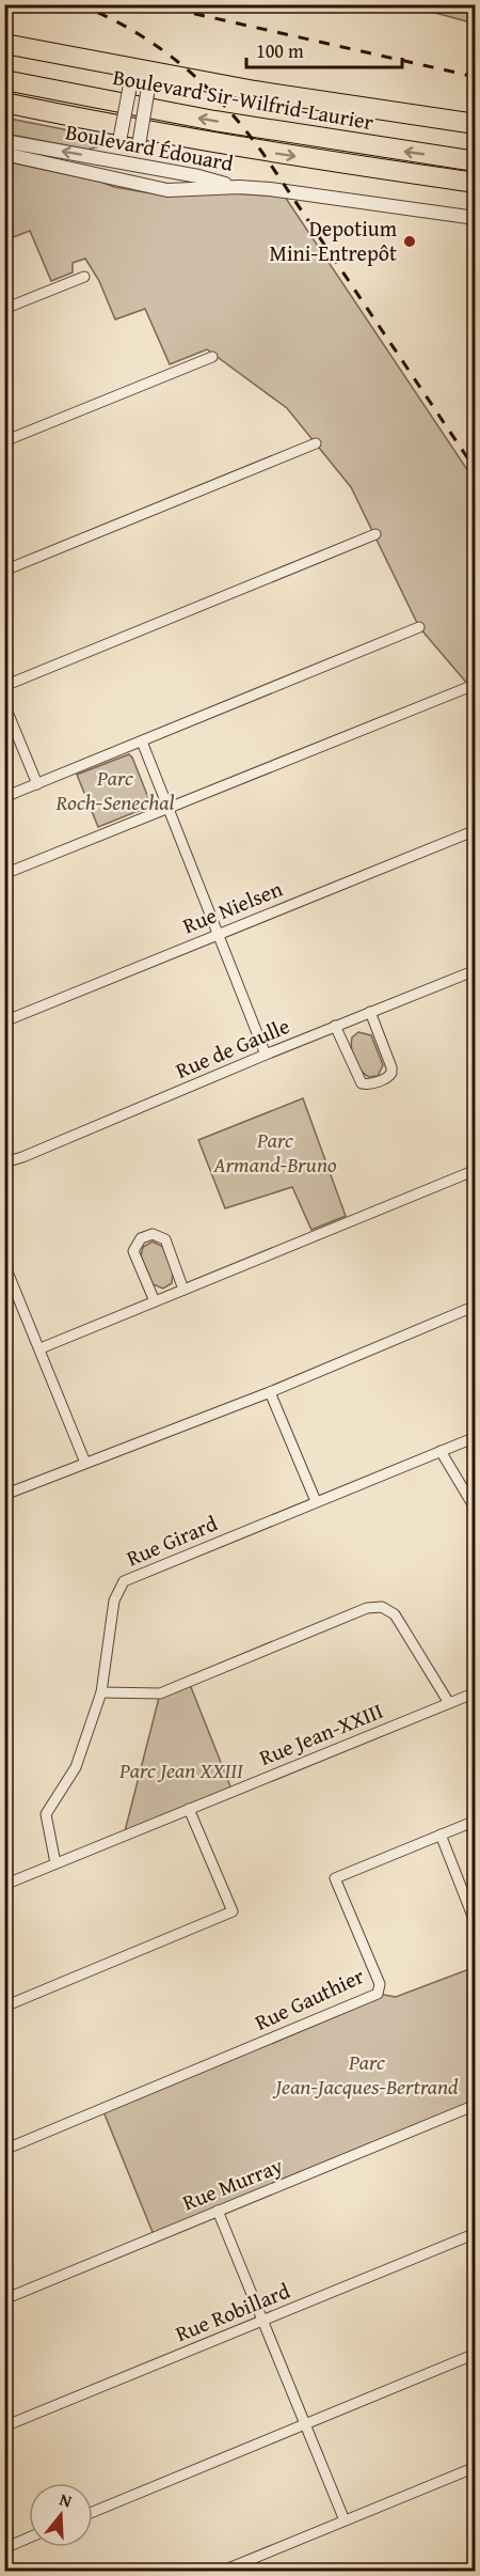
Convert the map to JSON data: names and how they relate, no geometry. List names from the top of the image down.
{
  "streets": {
    "highway": ["Boulevard Sir-Wilfrid-Laurier"],
    "street": [
      "Boulevard Édouard",
      "Rue Nielsen",
      "Rue de Gaulle",
      "Rue Girard",
      "Rue Jean-XXIII",
      "Rue Gauthier",
      "Rue Murray",
      "Rue Robillard"
    ]
  },
  "crossings": [
    ["Rue Girard", "Rue Jean-XXIII"]
  ],
  "parks": [
    "Parc Roch-Senechal",
    "Parc Armand-Bruno",
    "Parc Jean XXIII",
    "Parc Jean-Jacques-Bertrand"
  ],
  "places": ["Depotium Mini-Entrepôt"],
  "scale_bar": "100 m",
  "north": "top"
}
